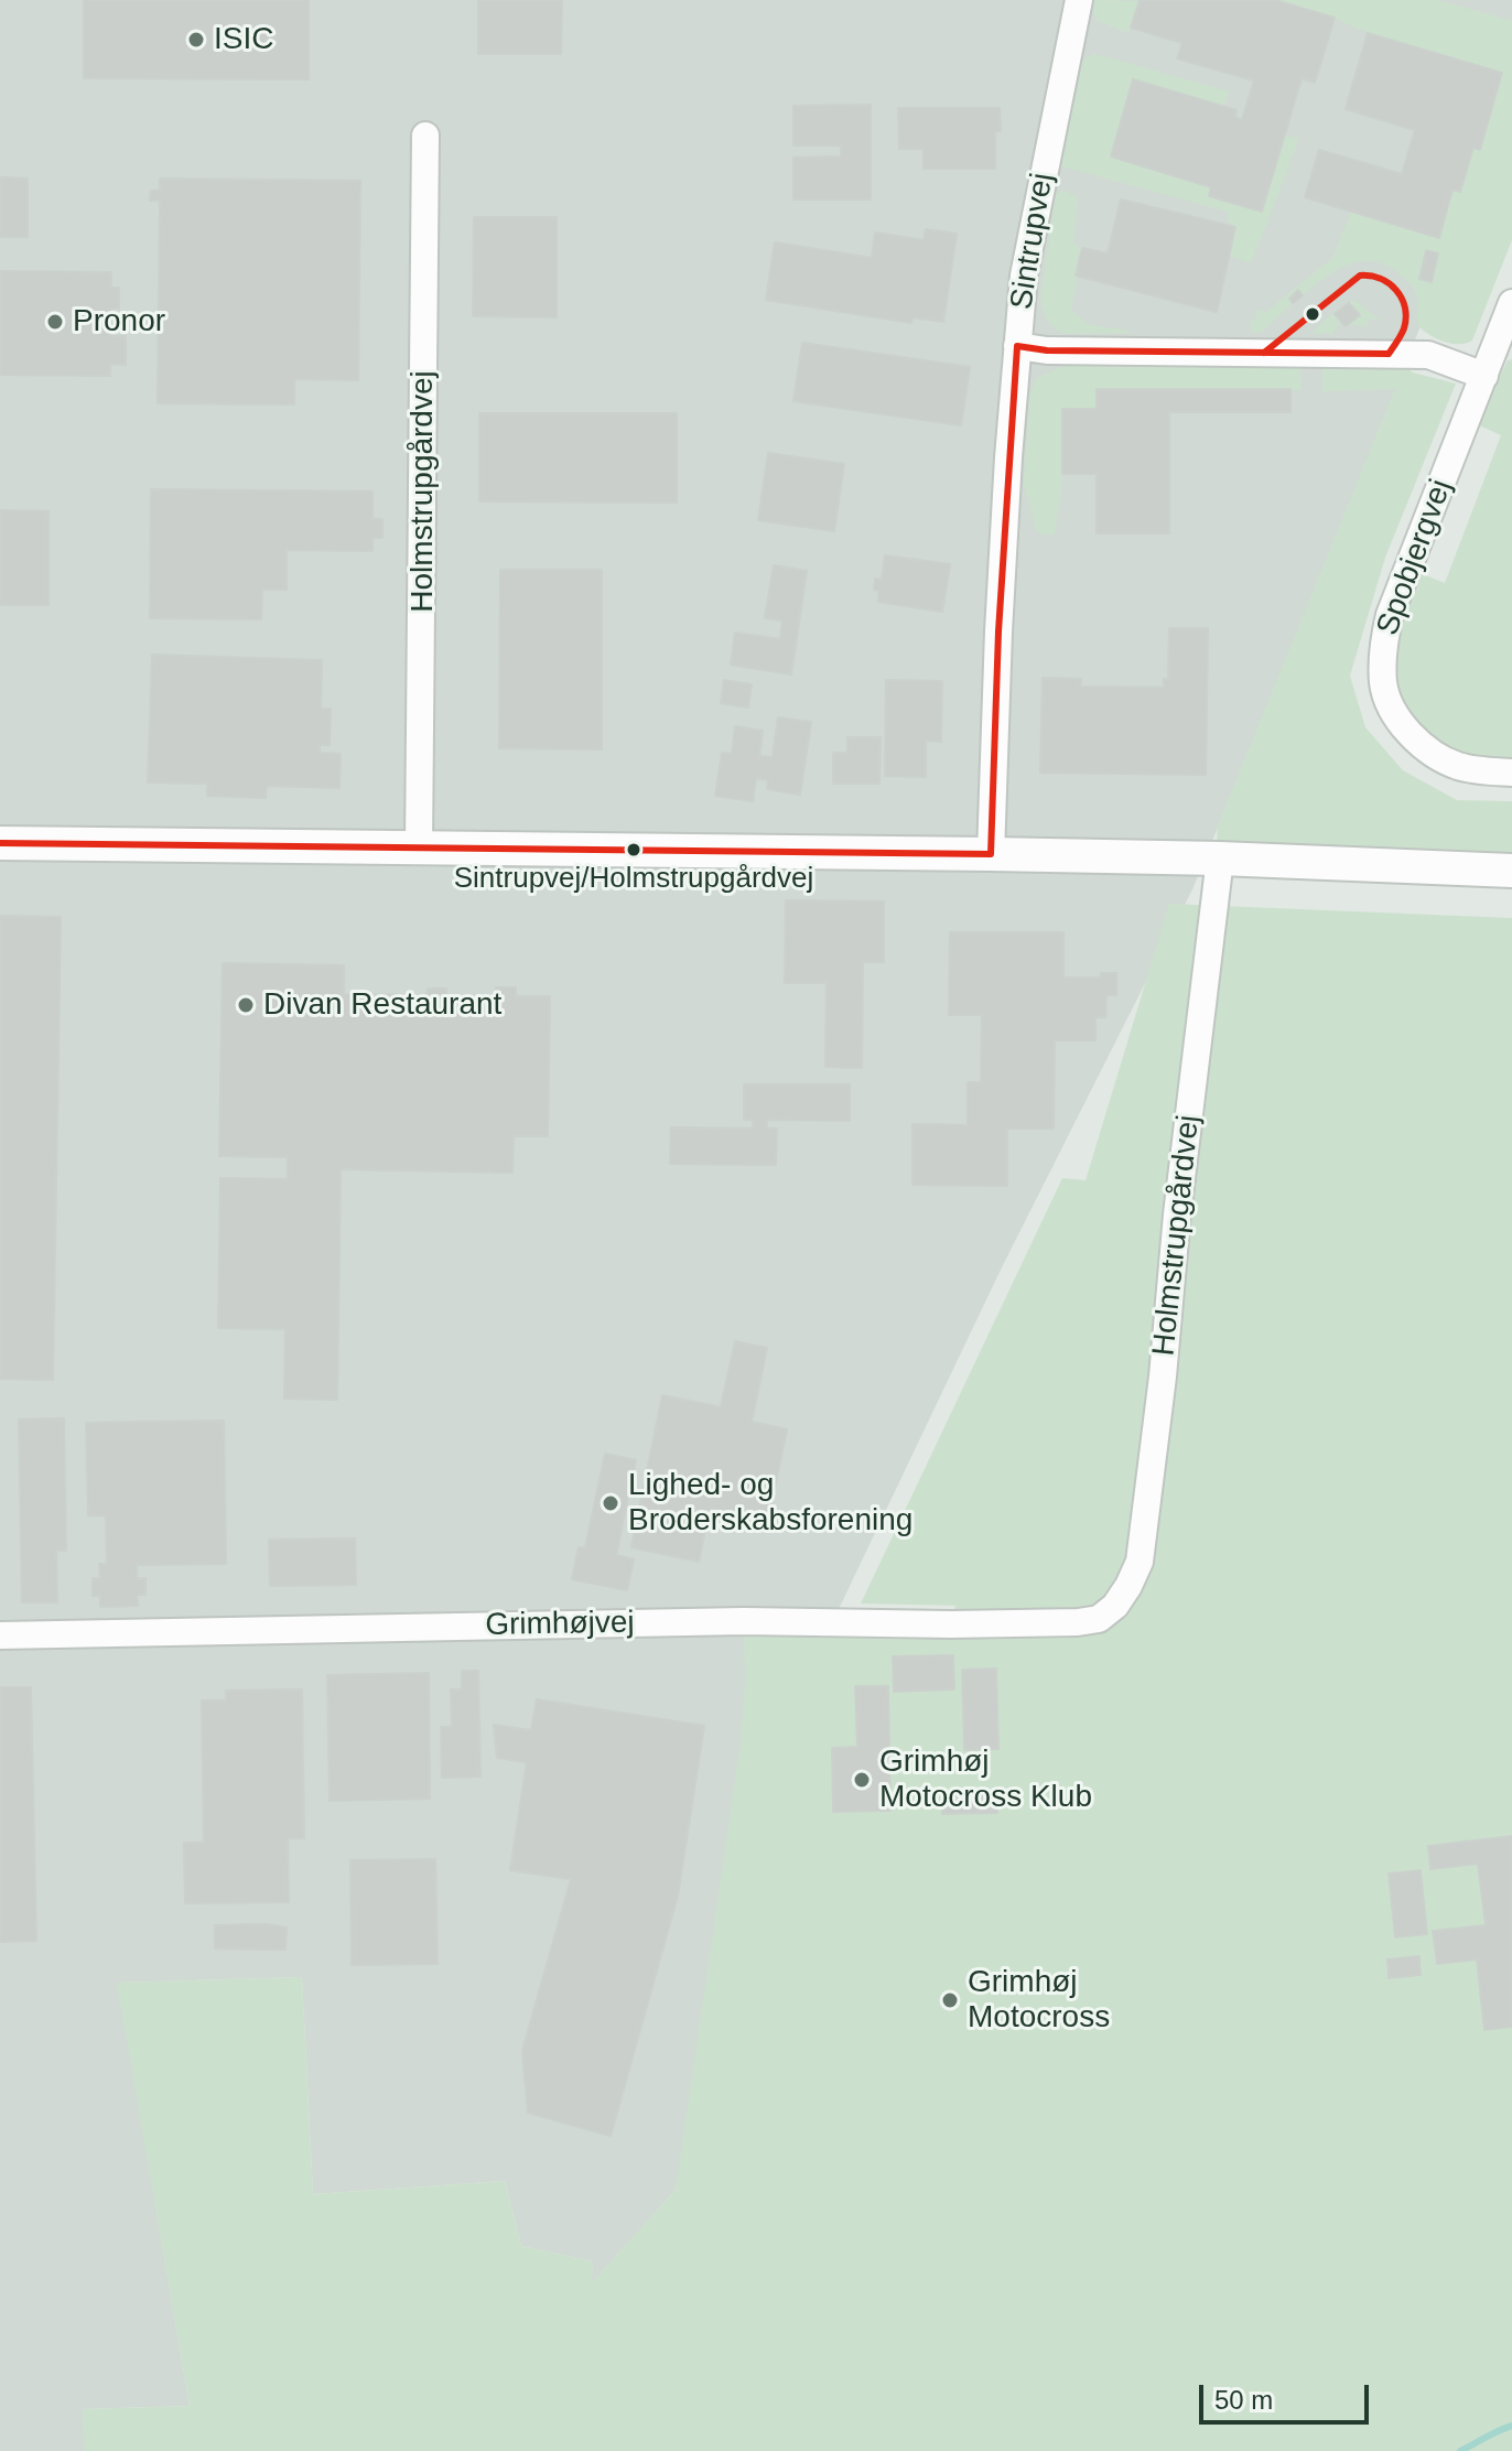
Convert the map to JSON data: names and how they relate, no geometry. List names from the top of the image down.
{
  "streets": {
    "street": [
      "Sintrupvej",
      "Holmstrupgårdvej",
      "Spobjergvej",
      "Grimhøjvej"
    ]
  },
  "crossings": [
    ["Holmstrupgårdvej", "Grimhøjvej"]
  ],
  "places": [
    "ISIC",
    "Pronor",
    "Sintrupvej/Holmstrupgårdvej",
    "Divan Restaurant",
    "Lighed- og Broderskabsforening",
    "Grimhøj Motocross Klub",
    "Grimhøj Motocross"
  ],
  "scale_bar": "50 m"
}
